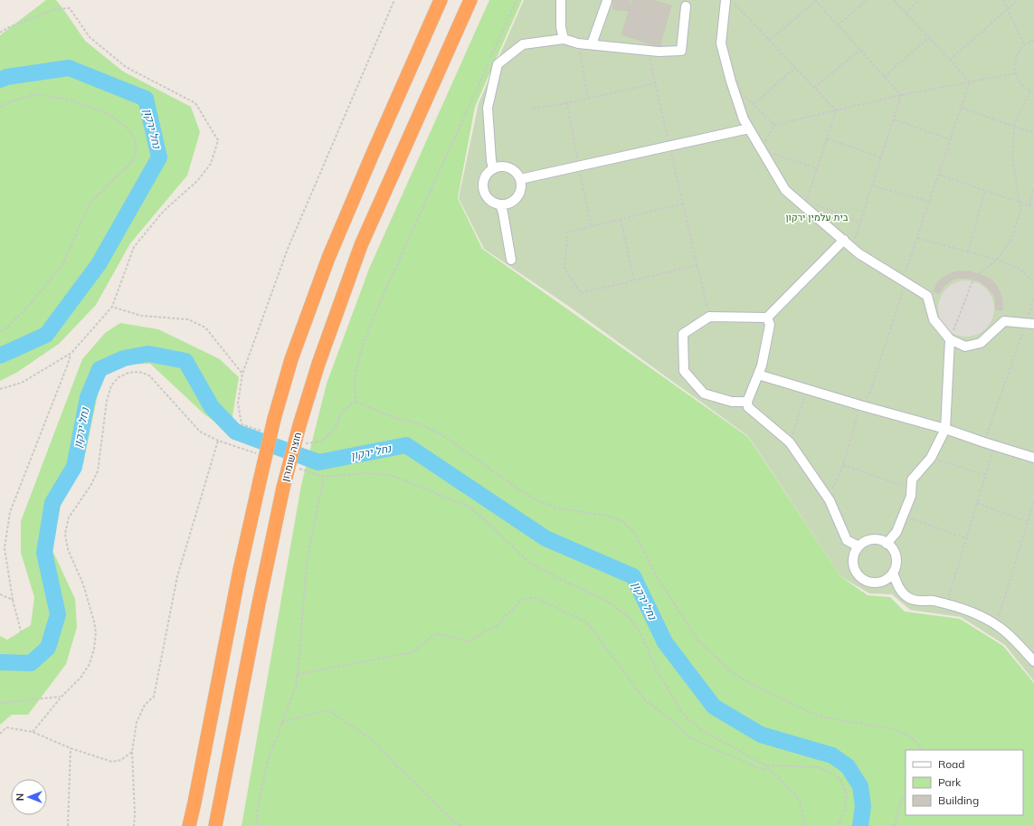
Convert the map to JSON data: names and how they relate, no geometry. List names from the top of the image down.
{
  "streets": {
    "highway": ["חוצה שומרון"]
  },
  "water": ["נחל ירקון"],
  "parks": ["בית עלמין ירקון"],
  "legend": ["Road", "Park", "Building"],
  "north": "left"
}
